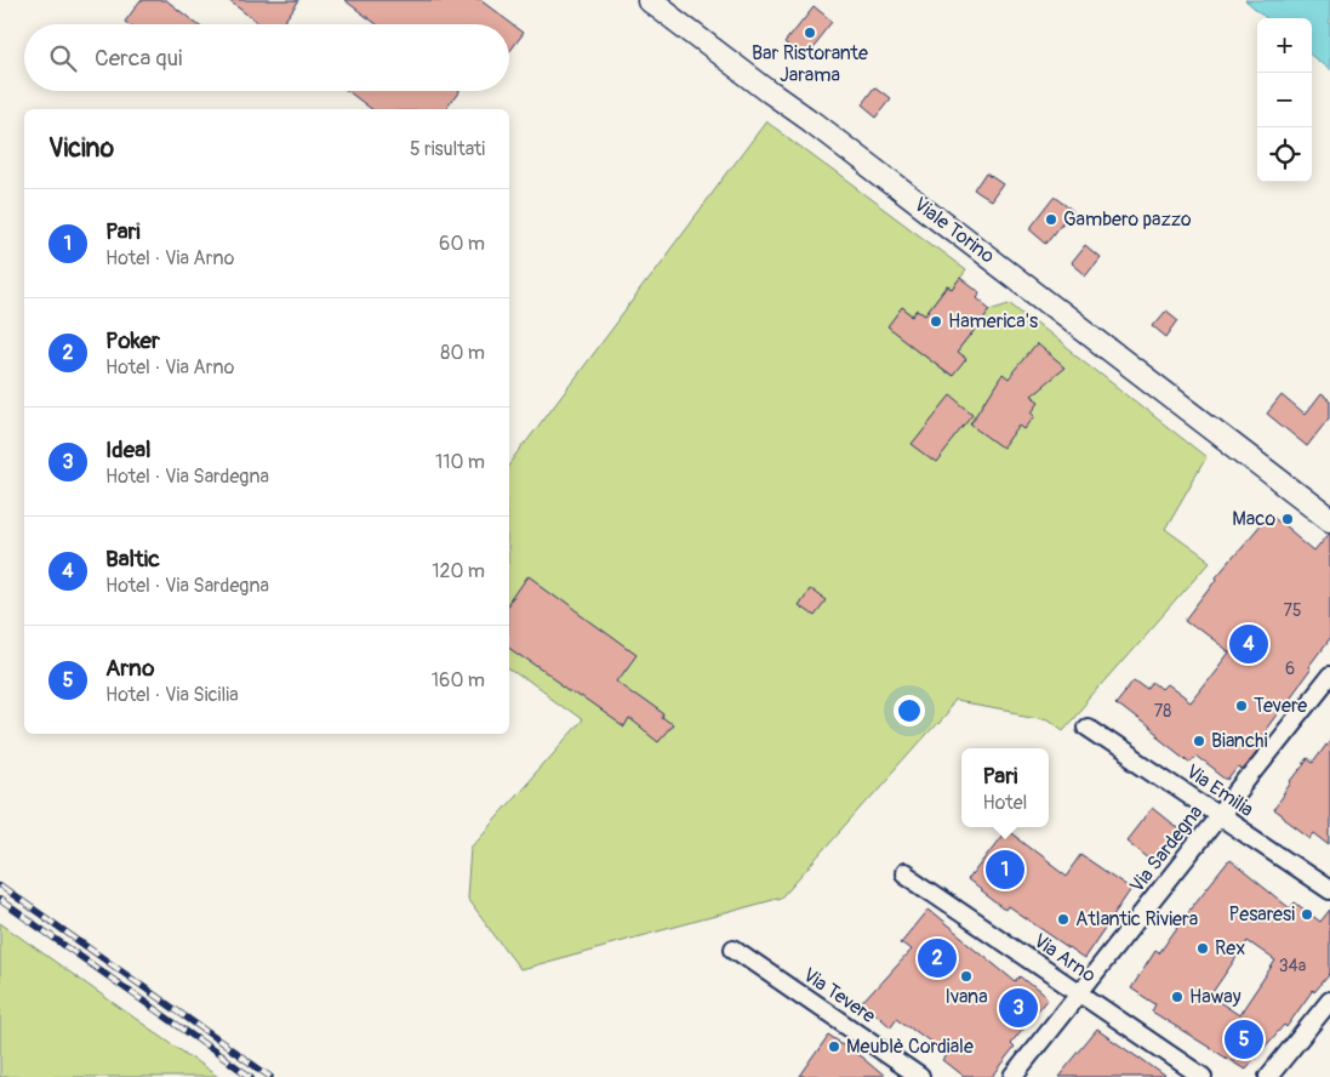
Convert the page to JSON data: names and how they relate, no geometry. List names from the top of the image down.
{
  "streets": {
    "street": [
      "Viale Torino",
      "Via Emilia",
      "Via Sardegna",
      "Via Arno",
      "Via Tevere"
    ]
  },
  "crossings": [
    ["Via Emilia", "Via Sardegna"],
    ["Via Sardegna", "Via Arno"]
  ],
  "places": [
    "Bar Ristorante Jarama",
    "Gambero pazzo",
    "Hamerica's",
    "Maco",
    "Tevere",
    "Bianchi",
    "Pesaresi",
    "Atlantic Riviera",
    "Rex",
    "Ivana",
    "Haway",
    "Meublè Cordiale"
  ],
  "house_numbers": [
    "75",
    "6",
    "78",
    "34a"
  ],
  "page": {
    "map_buttons": ["+", "−"],
    "search": "Cerca qui",
    "heading": ["Vicino", "5 risultati"],
    "list": [
      {
        "mark": "1",
        "name": "Pari",
        "note": "Hotel · Via Arno",
        "value": "60 m"
      },
      {
        "mark": "2",
        "name": "Poker",
        "note": "Hotel · Via Arno",
        "value": "80 m"
      },
      {
        "mark": "3",
        "name": "Ideal",
        "note": "Hotel · Via Sardegna",
        "value": "110 m"
      },
      {
        "mark": "4",
        "name": "Baltic",
        "note": "Hotel · Via Sardegna",
        "value": "120 m"
      },
      {
        "mark": "5",
        "name": "Arno",
        "note": "Hotel · Via Sicilia",
        "value": "160 m"
      }
    ],
    "pins": [
      "4",
      "1",
      "2",
      "3",
      "5"
    ],
    "popup": ["Pari", "Hotel"]
  }
}
